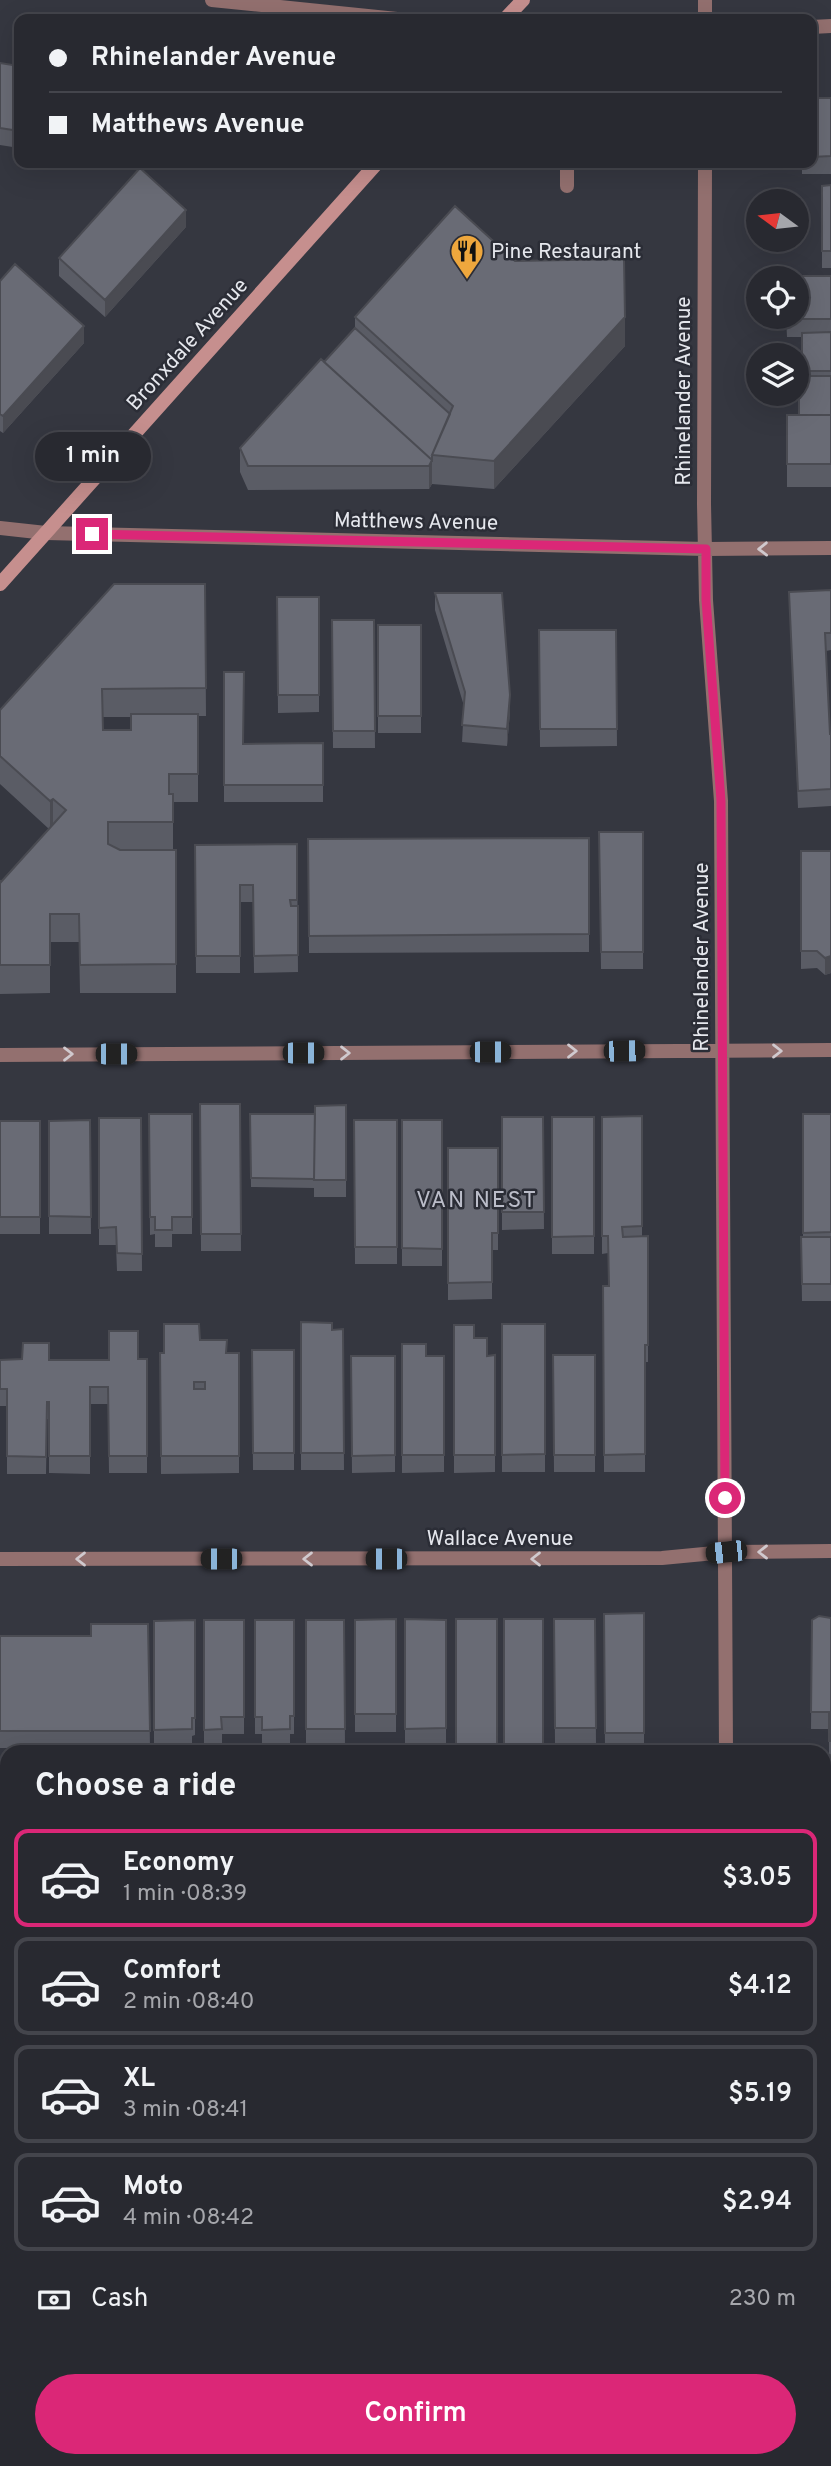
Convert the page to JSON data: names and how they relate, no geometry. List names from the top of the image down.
{
  "streets": {
    "street": [
      "Bronxdale Avenue",
      "Rhinelander Avenue",
      "Matthews Avenue",
      "Wallace Avenue"
    ]
  },
  "crossings": [
    ["Bronxdale Avenue", "Matthews Avenue"],
    ["Rhinelander Avenue", "Matthews Avenue"],
    ["Rhinelander Avenue", "Wallace Avenue"]
  ],
  "one_way": ["Wallace Avenue"],
  "districts": ["VAN NEST"],
  "places": {
    "restaurant": ["Pine Restaurant"]
  },
  "north": "left",
  "page": {
    "banner": ["Rhinelander Avenue", "Matthews Avenue"],
    "bubble": "1 min",
    "heading": "Choose a ride",
    "list": [
      {
        "name": "Economy",
        "note": "1 min · 08:39",
        "value": "$3.05"
      },
      {
        "name": "Comfort",
        "note": "2 min · 08:40",
        "value": "$4.12"
      },
      {
        "name": "XL",
        "note": "3 min · 08:41",
        "value": "$5.19"
      },
      {
        "name": "Moto",
        "note": "4 min · 08:42",
        "value": "$2.94"
      }
    ],
    "pay": ["Cash", "230 m"],
    "buttons": "Confirm"
  }
}
